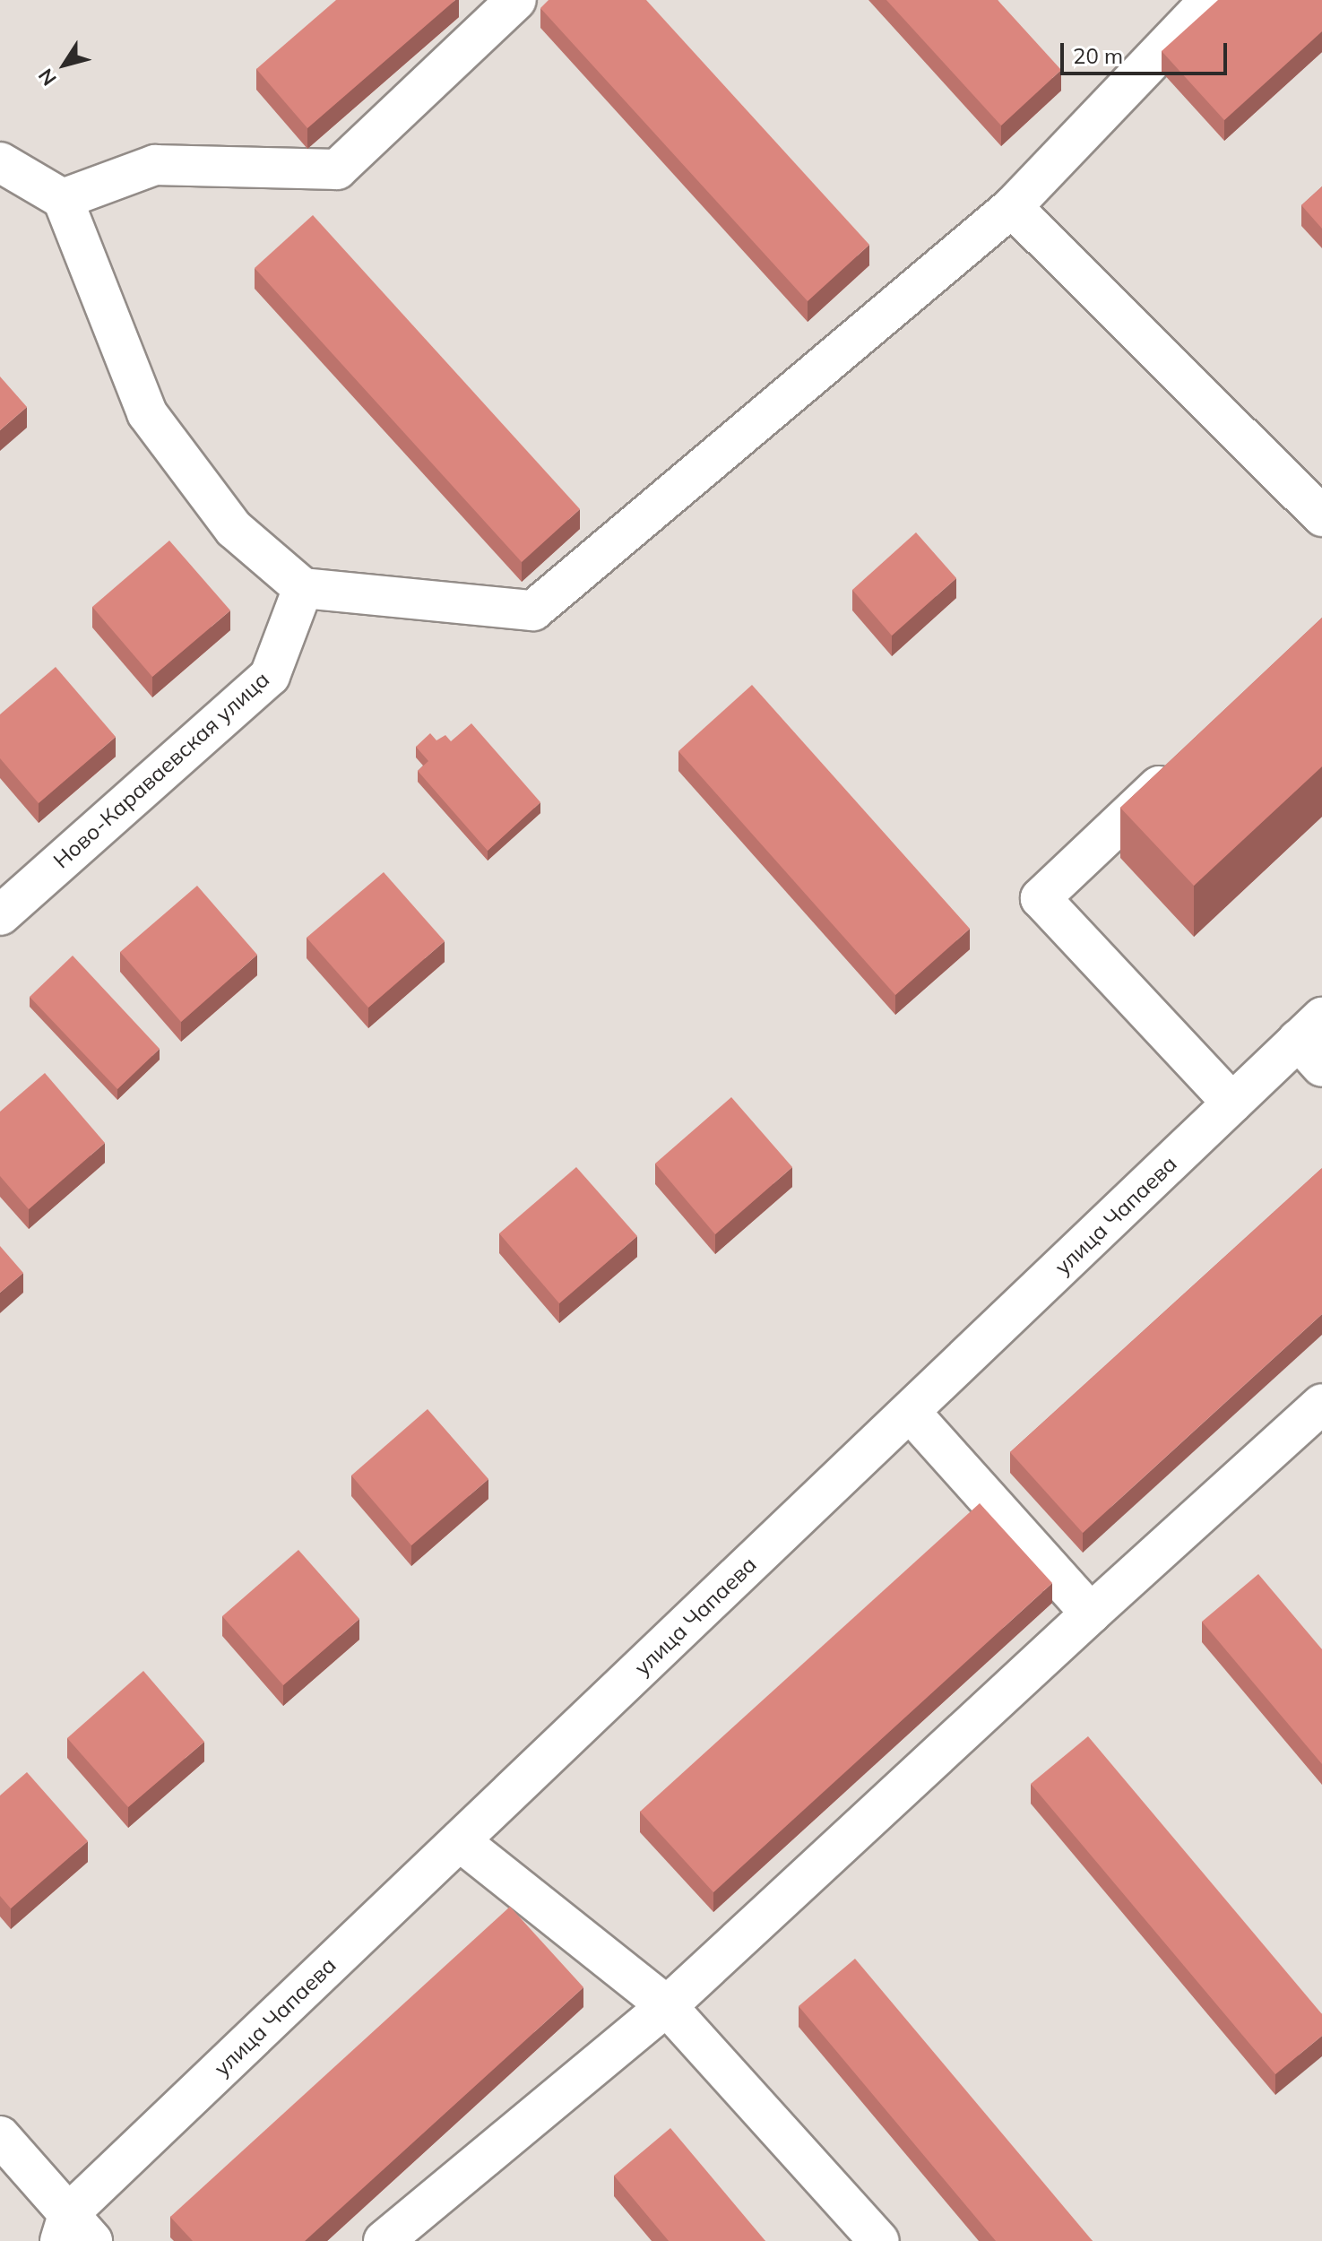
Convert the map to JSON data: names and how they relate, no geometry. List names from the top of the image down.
{
  "streets": {
    "street": ["Ново-Караваевская улица", "улица Чапаева"]
  },
  "scale_bar": "20 m",
  "north": "bottom left"
}
